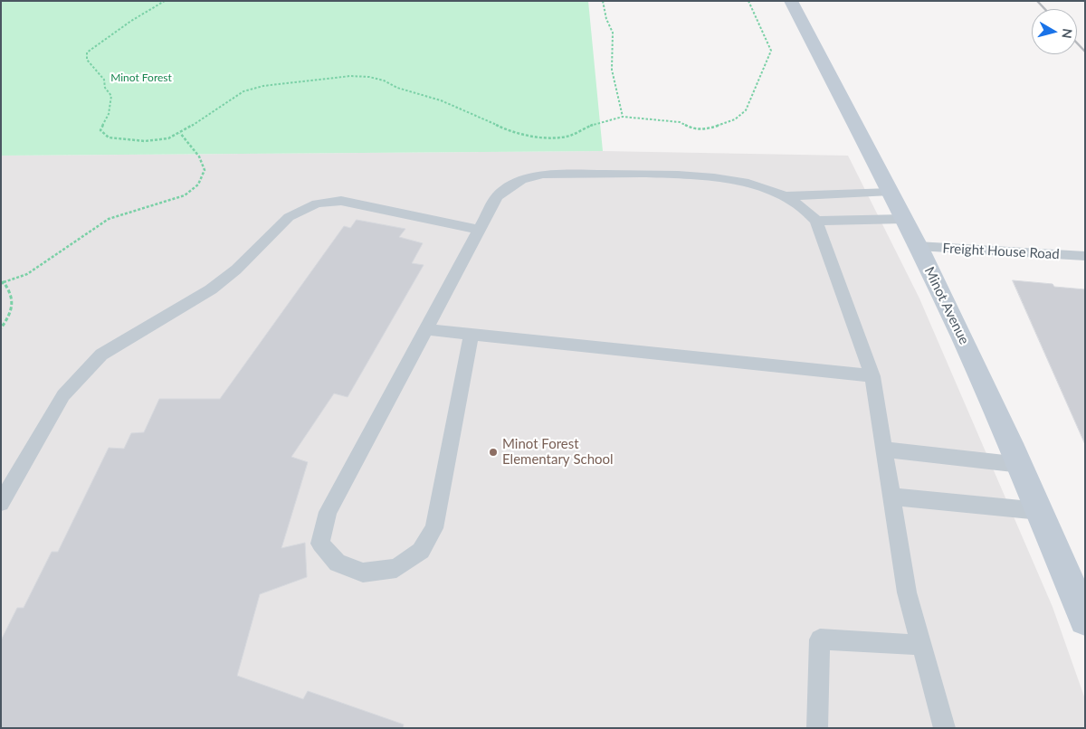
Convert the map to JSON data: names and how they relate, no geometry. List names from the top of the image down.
{
  "streets": {
    "main road": ["Minot Avenue"],
    "lane": ["Freight House Road"]
  },
  "crossings": [
    ["Freight House Road", "Minot Avenue"]
  ],
  "parks": ["Minot Forest"],
  "places": ["Minot Forest Elementary School"],
  "north": "right"
}
